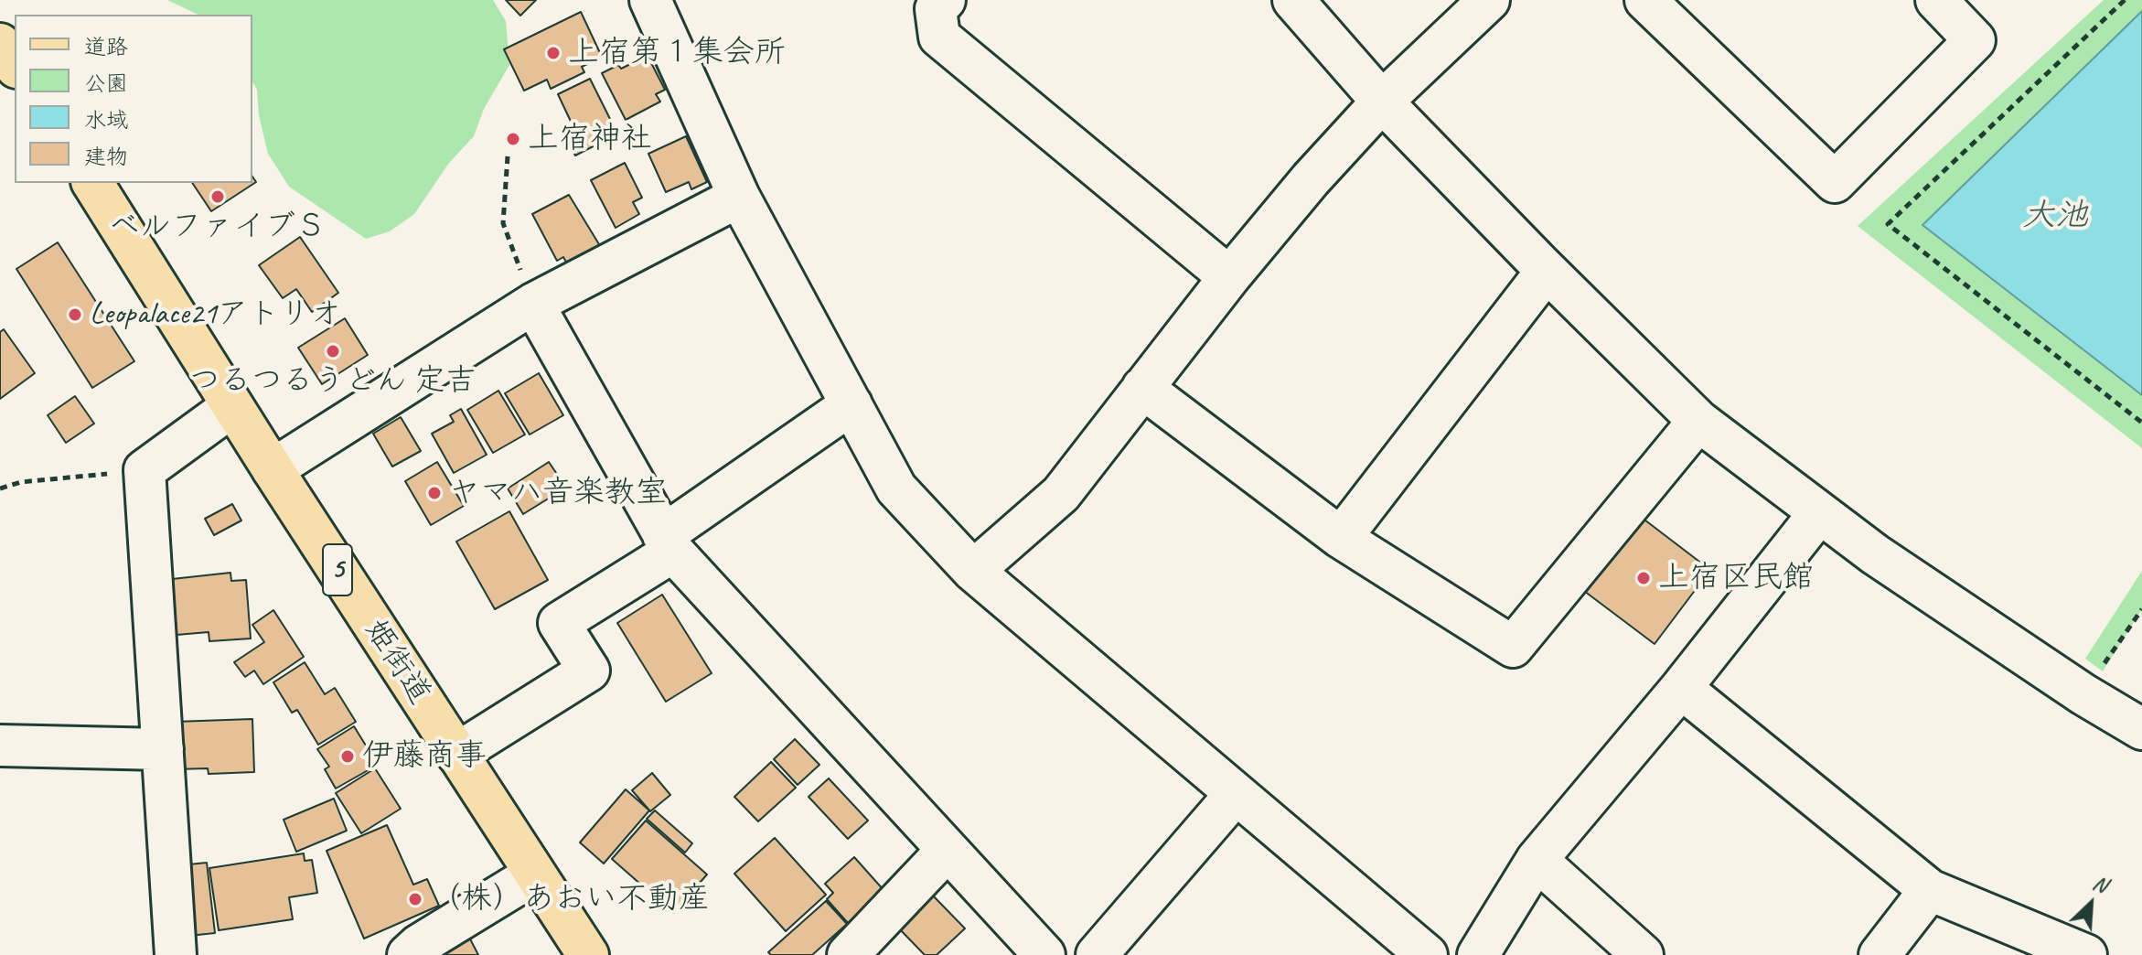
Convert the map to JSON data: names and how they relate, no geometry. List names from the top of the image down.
{
  "streets": {
    "main road": ["5", "姫街道"]
  },
  "water": ["大池"],
  "places": [
    "上宿第１集会所",
    "上宿神社",
    "ベルファイブＳ",
    "Leopalace21アトリオ",
    "つるつるうどん 定吉",
    "ヤマハ音楽教室",
    "上宿区民館",
    "伊藤商事",
    "（株）あおい不動産"
  ],
  "legend": [
    "道路",
    "公園",
    "水域",
    "建物"
  ],
  "north": "top right"
}
